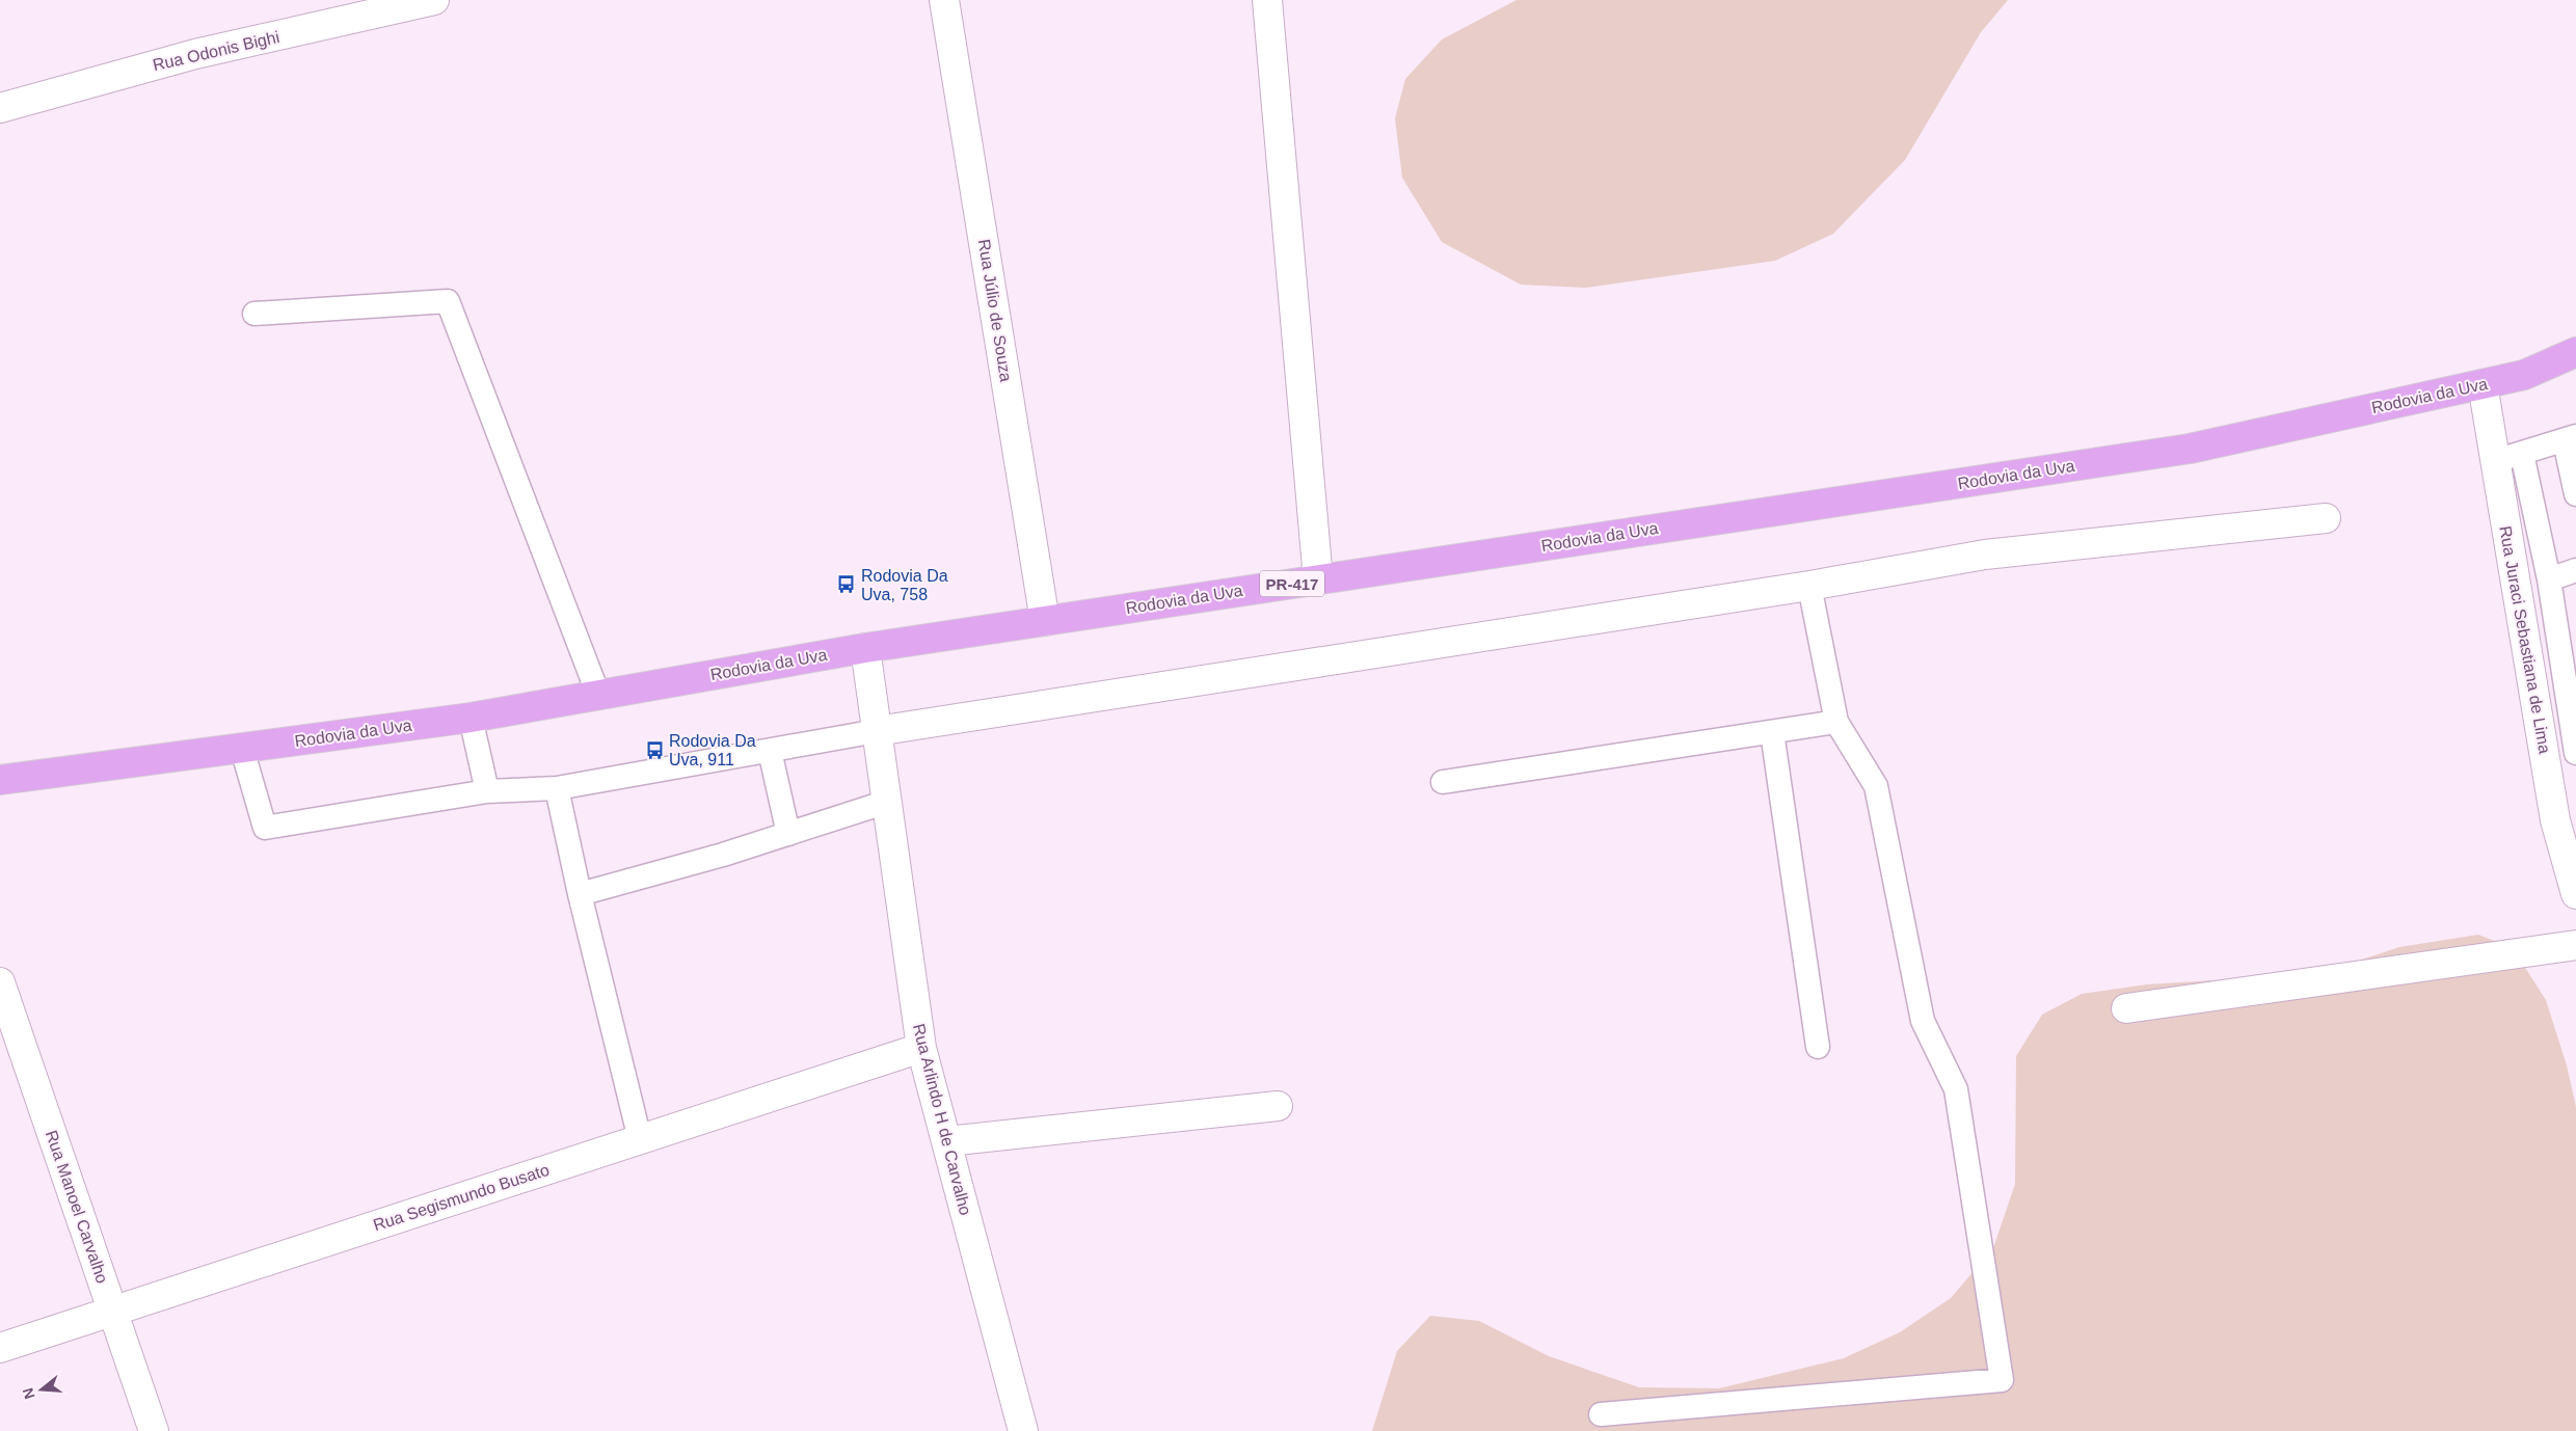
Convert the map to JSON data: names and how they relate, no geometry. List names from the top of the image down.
{
  "streets": {
    "highway": ["Rodovia da Uva", "PR-417"],
    "street": [
      "Rua Odonis Bighi",
      "Rua Júlio de Souza",
      "Rua Juraci Sebastiana de Lima",
      "Rua Arlindo H de Carvalho",
      "Rua Segismundo Busato",
      "Rua Manoel Carvalho"
    ]
  },
  "crossings": [
    ["Rua Júlio de Souza", "Rodovia da Uva"],
    ["Rodovia da Uva", "Rua Juraci Sebastiana de Lima"],
    ["Rodovia da Uva", "Rua Arlindo H de Carvalho"],
    ["Rua Arlindo H de Carvalho", "Rua Segismundo Busato"],
    ["Rua Segismundo Busato", "Rua Manoel Carvalho"]
  ],
  "places": {
    "bus stop": ["Rodovia Da Uva, 758", "Rodovia Da Uva, 911"]
  },
  "north": "left"
}
